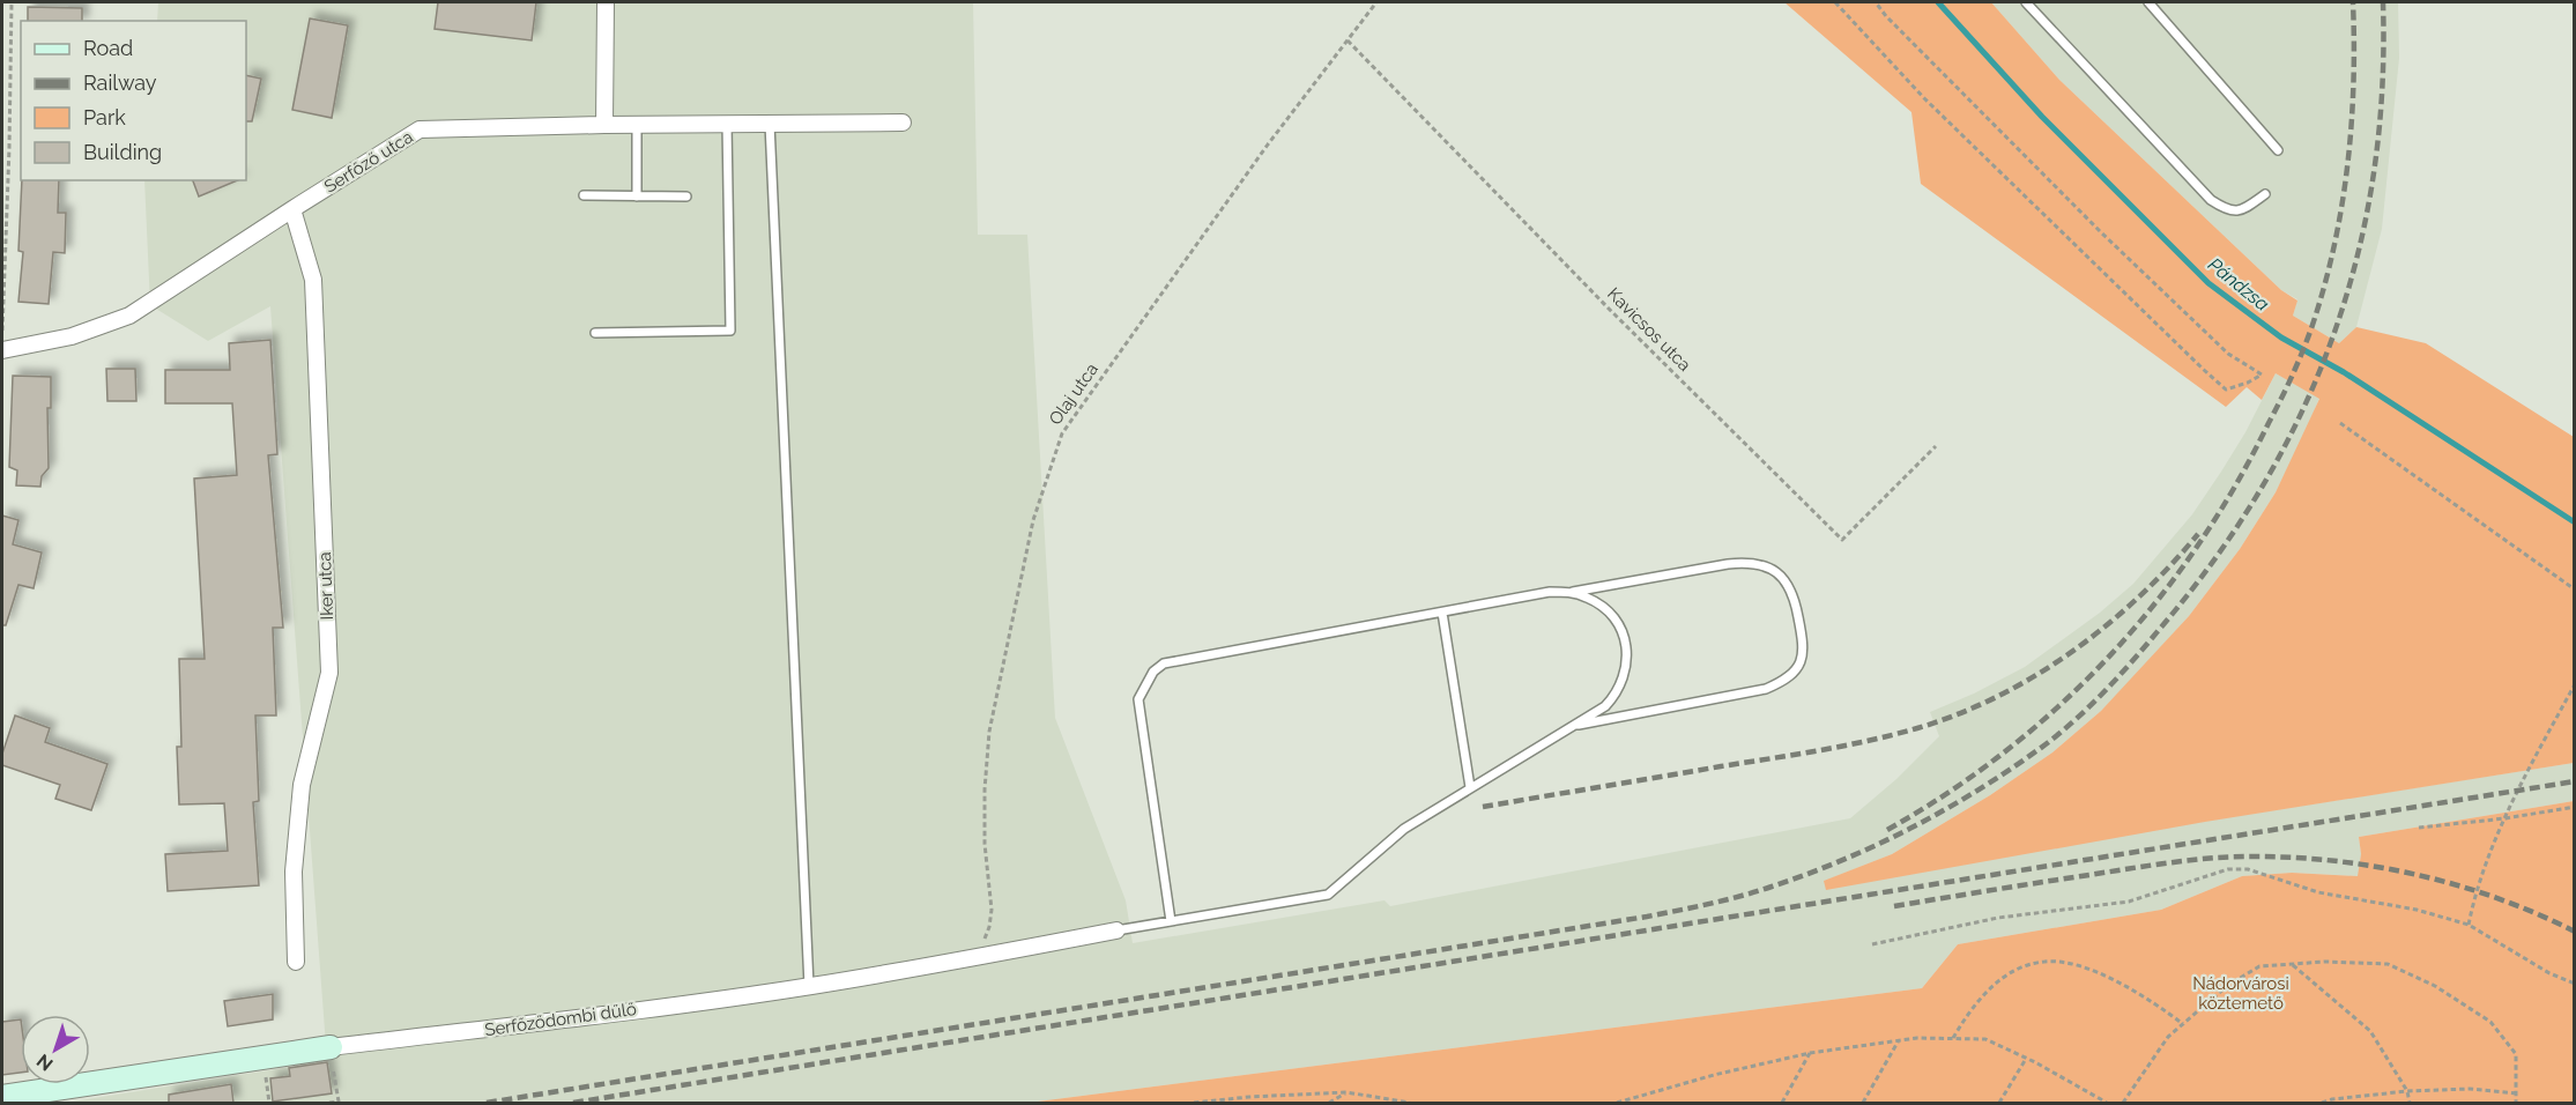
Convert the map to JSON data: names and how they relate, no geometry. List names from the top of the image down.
{
  "streets": {
    "street": ["Serfőző utca", "Iker utca", "Serfőződombi dűlő"],
    "path": ["Kavicsos utca", "Olaj utca"]
  },
  "crossings": [
    ["Serfőző utca", "Iker utca"],
    ["Kavicsos utca", "Olaj utca"],
    ["Olaj utca", "Serfőződombi dűlő"]
  ],
  "water": ["Pándzsa"],
  "parks": ["Nádorvárosi köztemető"],
  "legend": [
    "Road",
    "Railway",
    "Park",
    "Building"
  ],
  "north": "bottom left"
}
